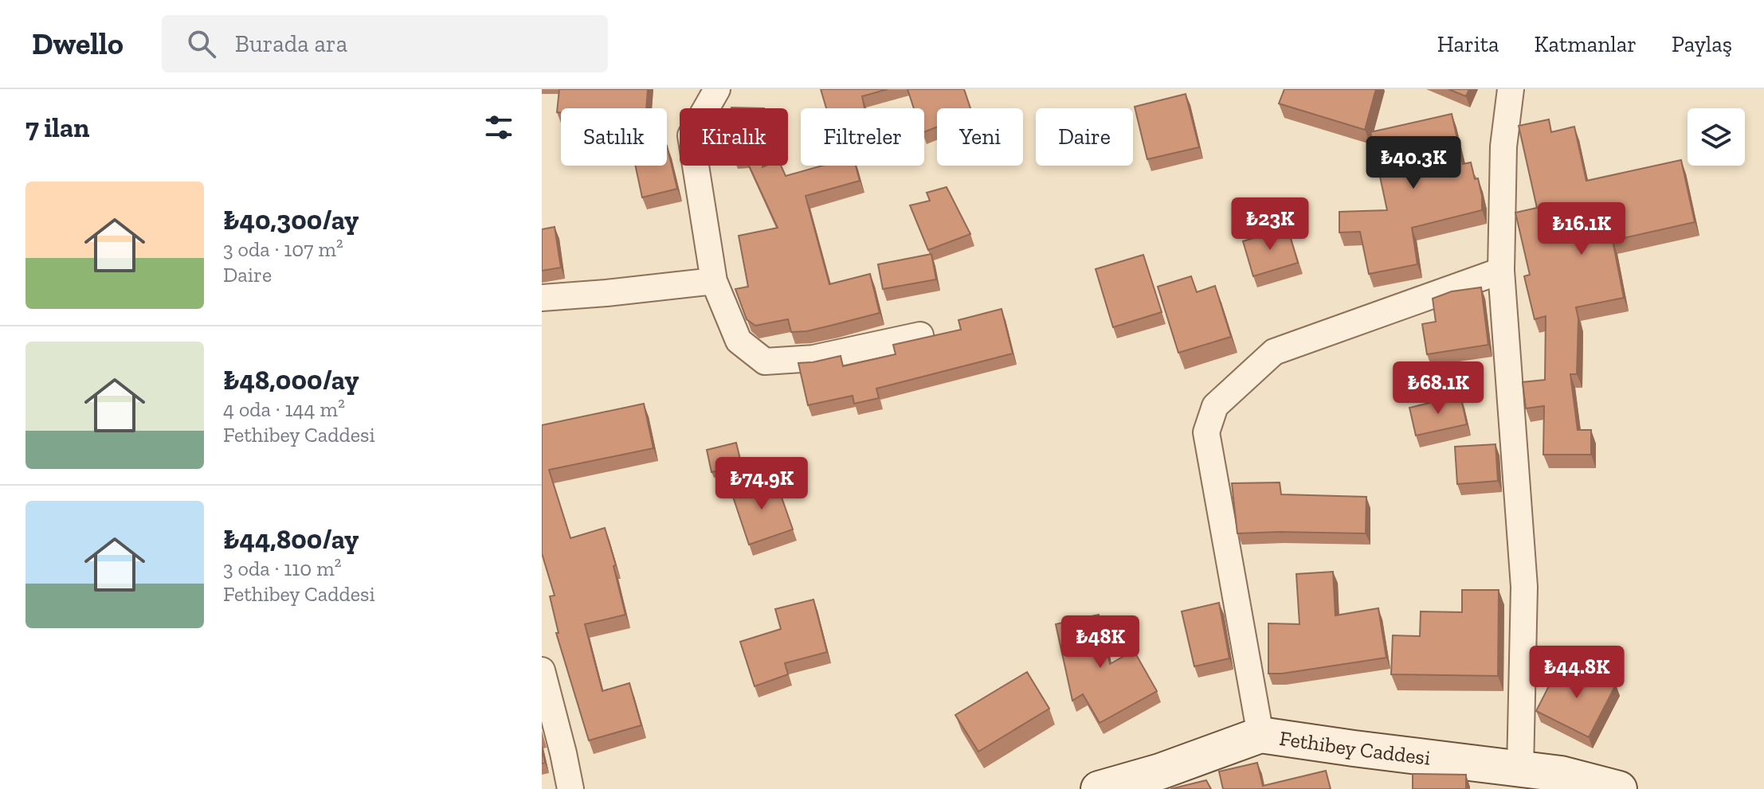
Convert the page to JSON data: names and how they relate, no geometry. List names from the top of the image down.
{
  "streets": {
    "street": ["Fethibey Caddesi"]
  },
  "page": {
    "header": "Dwello",
    "search": "Burada ara",
    "nav": ["Harita", "Katmanlar", "Paylaş"],
    "heading": "7 ilan",
    "chip": [
      "Satılık",
      "Kiralık",
      "Filtreler",
      "Yeni",
      "Daire"
    ],
    "price": [
      "₺40.3K",
      "₺23K",
      "₺16.1K",
      "₺68.1K",
      "₺74.9K",
      "₺48K",
      "₺44.8K"
    ],
    "list": [
      {
        "name": "₺40,300/ay",
        "note": "3 oda · 107 m² · Daire"
      },
      {
        "name": "₺48,000/ay",
        "note": "4 oda · 144 m² · Fethibey Caddesi"
      },
      {
        "name": "₺44,800/ay",
        "note": "3 oda · 110 m² · Fethibey Caddesi"
      }
    ]
  }
}
